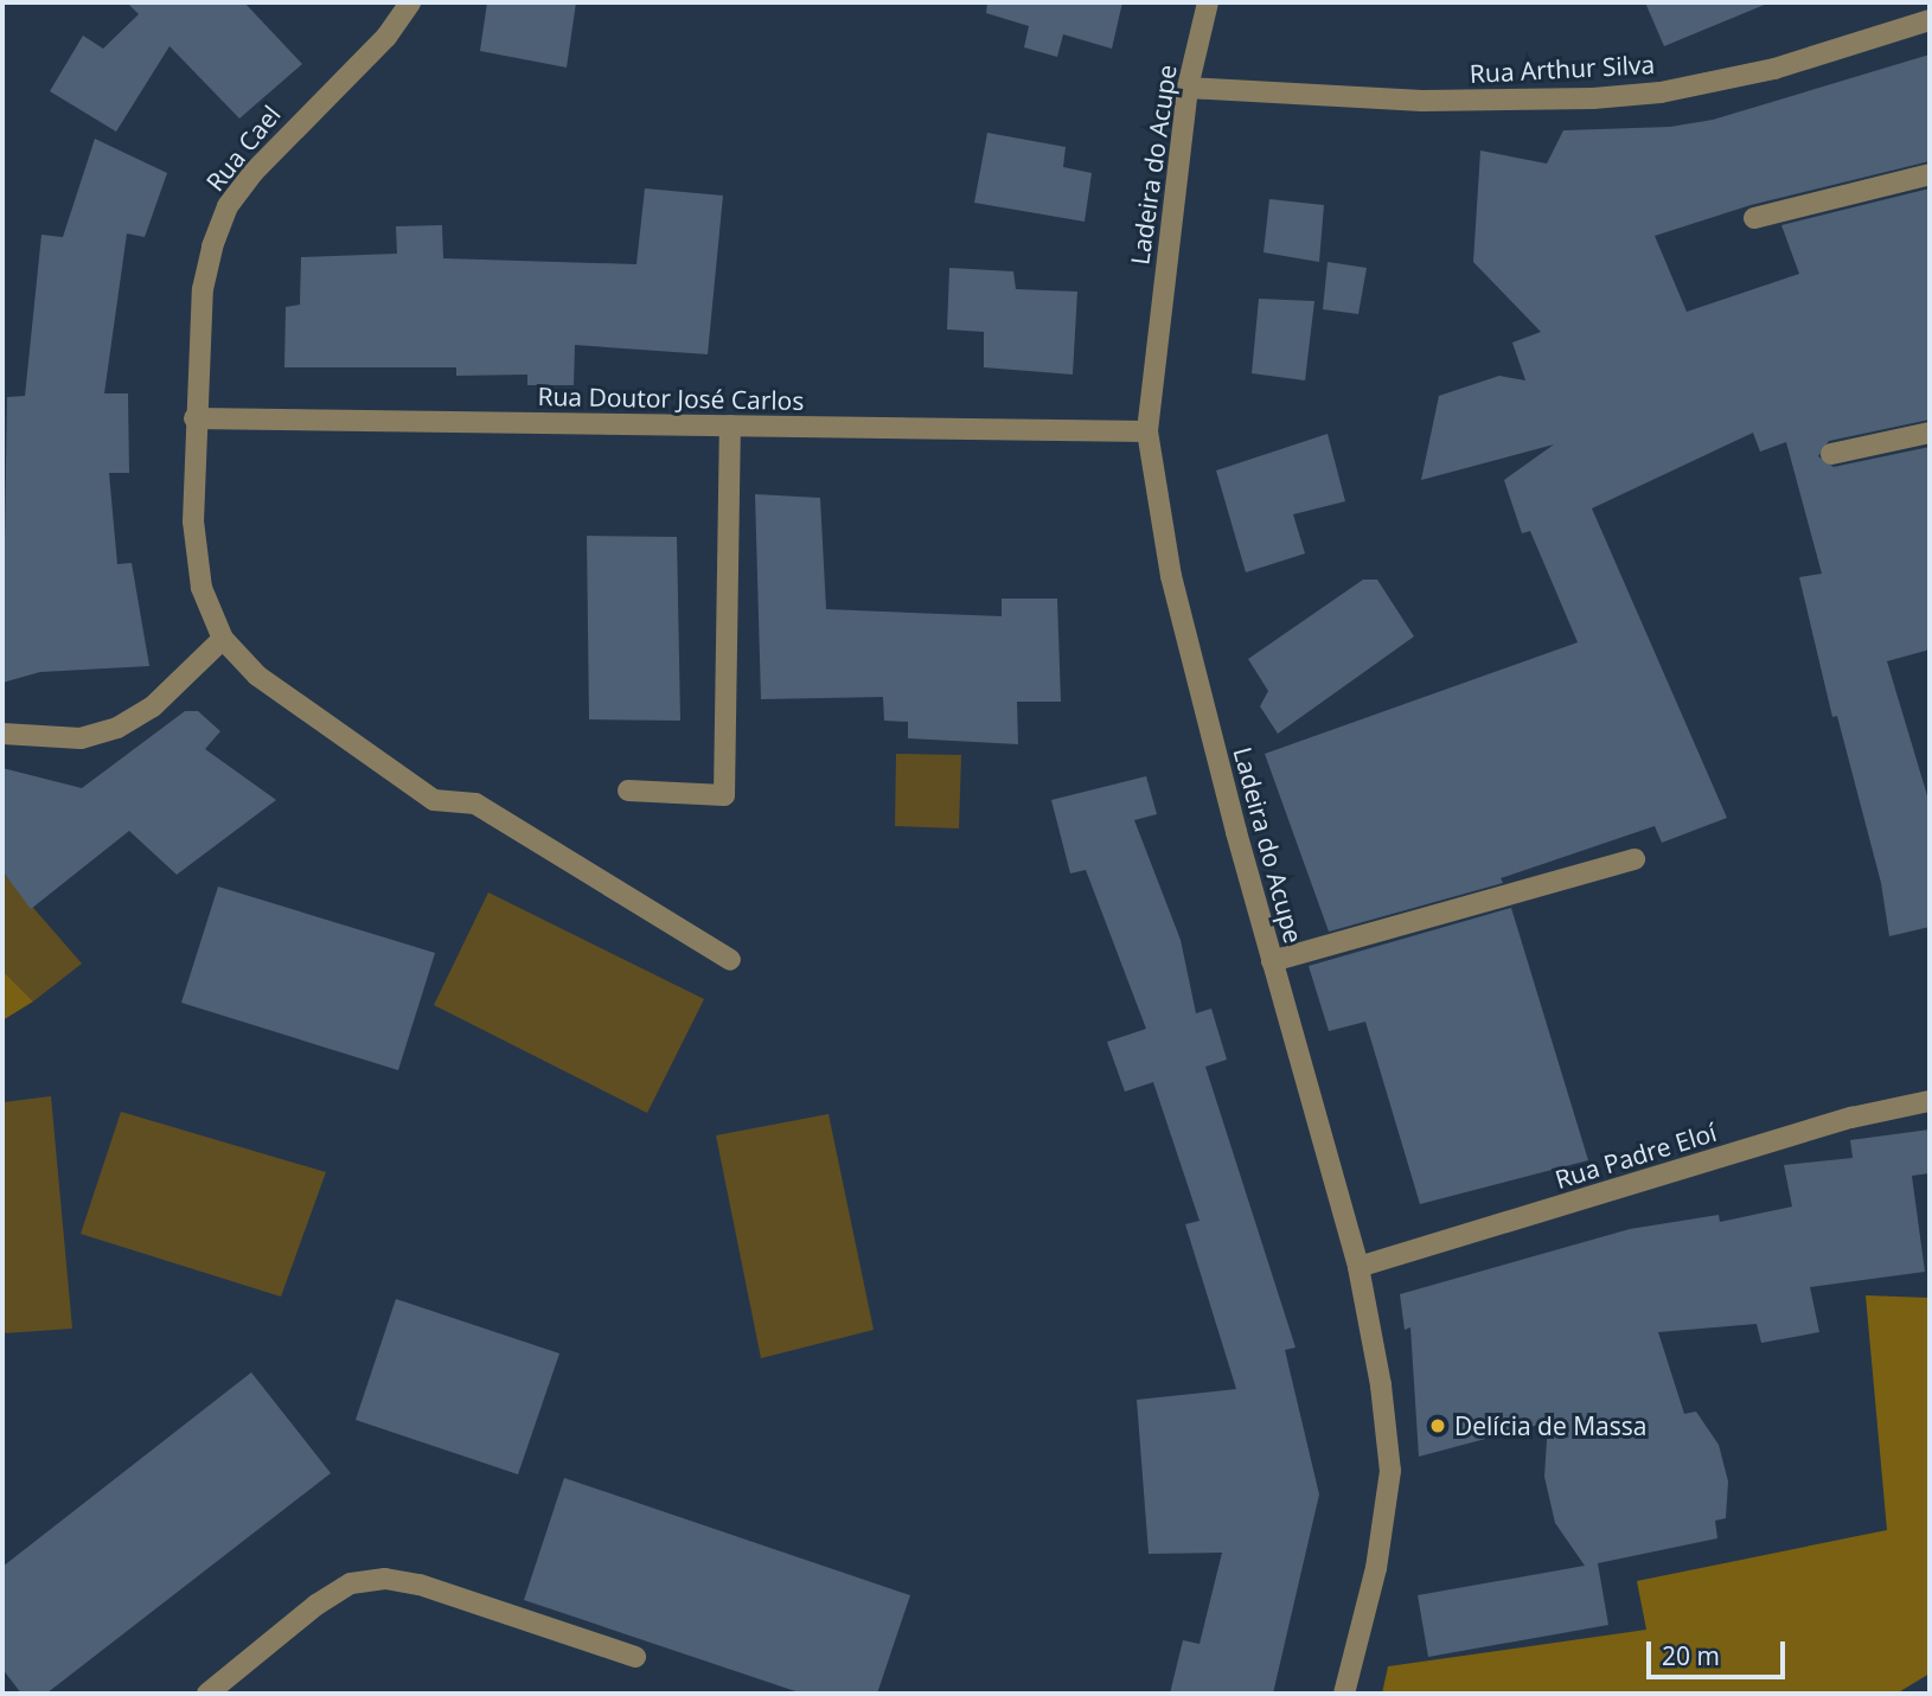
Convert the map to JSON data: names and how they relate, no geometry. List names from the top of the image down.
{
  "streets": {
    "street": [
      "Rua Arthur Silva",
      "Rua Cael",
      "Ladeira do Acupe",
      "Rua Doutor José Carlos",
      "Rua Padre Eloí"
    ]
  },
  "crossings": [
    ["Rua Arthur Silva", "Ladeira do Acupe"],
    ["Rua Cael", "Rua Doutor José Carlos"],
    ["Ladeira do Acupe", "Rua Doutor José Carlos"],
    ["Ladeira do Acupe", "Rua Padre Eloí"]
  ],
  "places": ["Delícia de Massa"],
  "scale_bar": "20 m"
}
